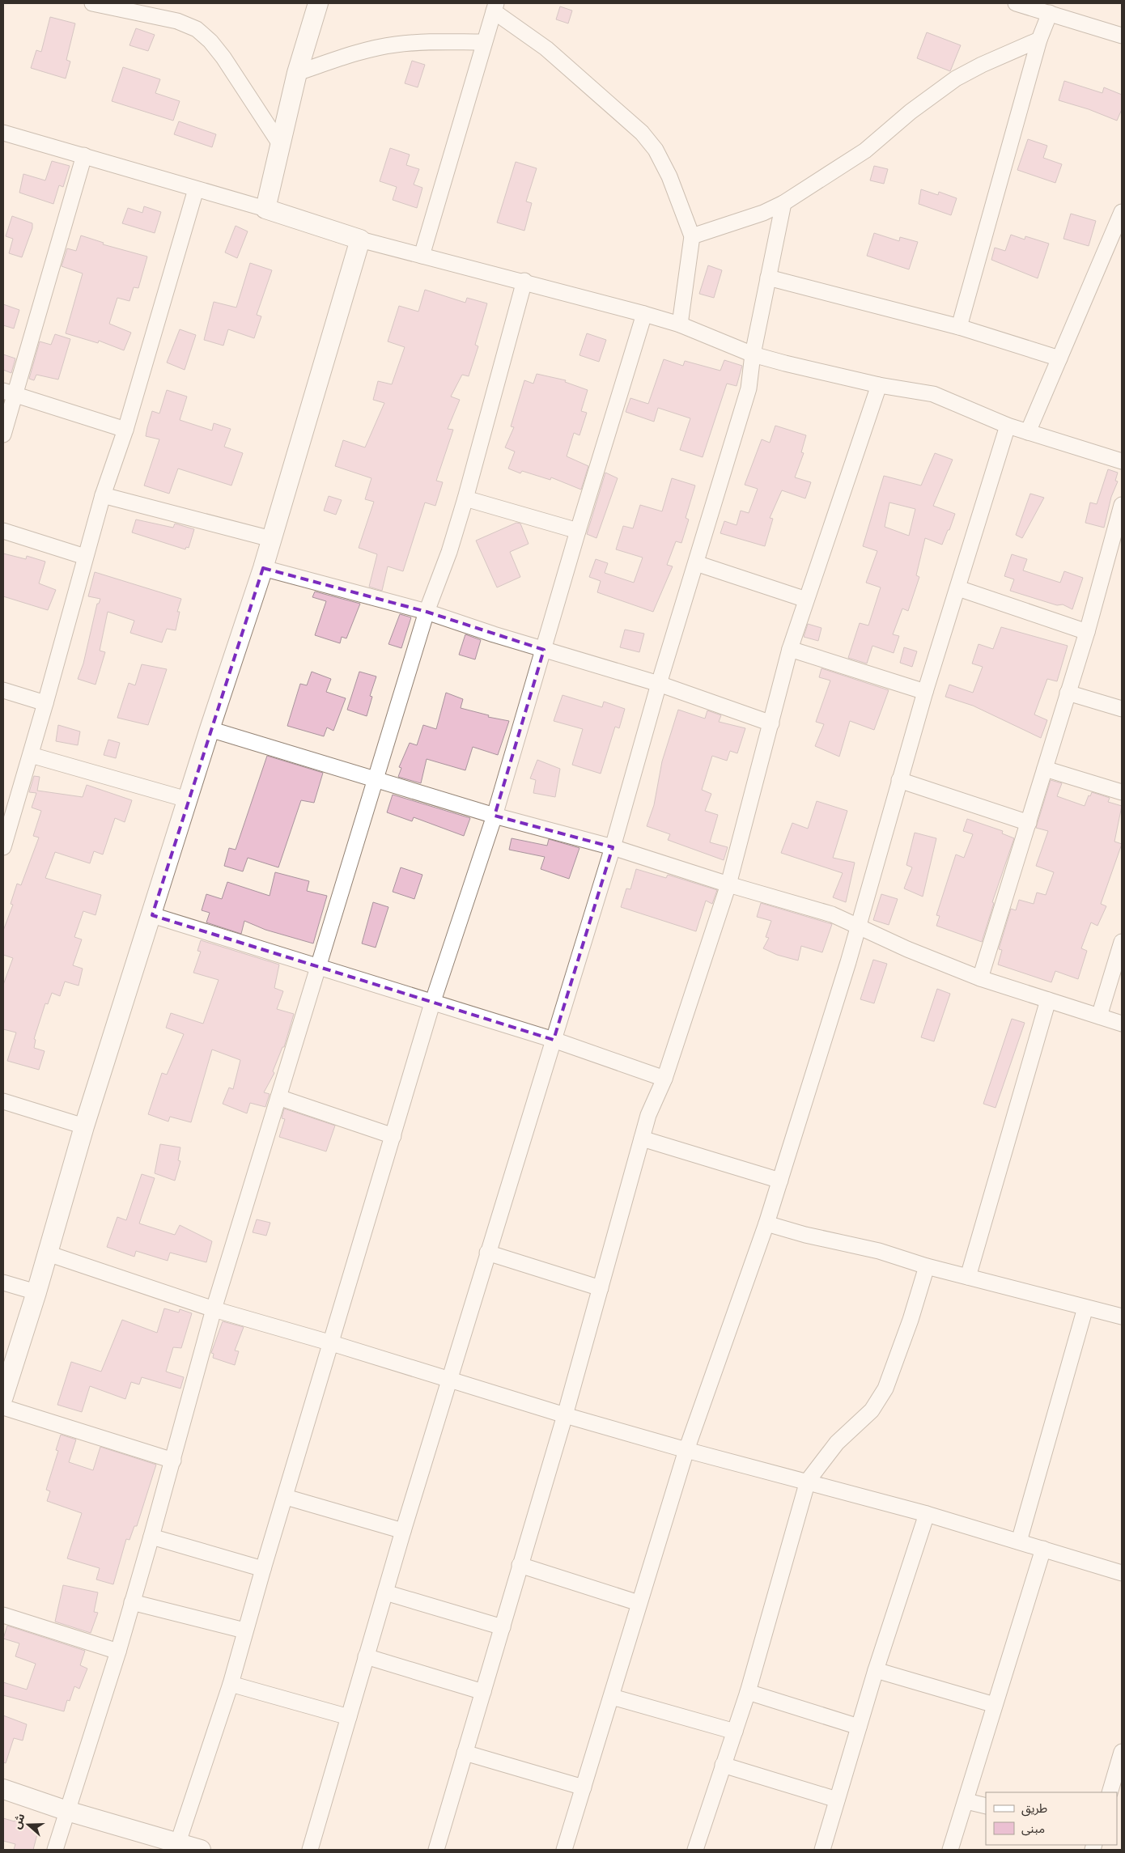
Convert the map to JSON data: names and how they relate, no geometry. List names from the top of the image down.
{
  "legend": ["طريق", "مبنى"],
  "north": "left"
}
